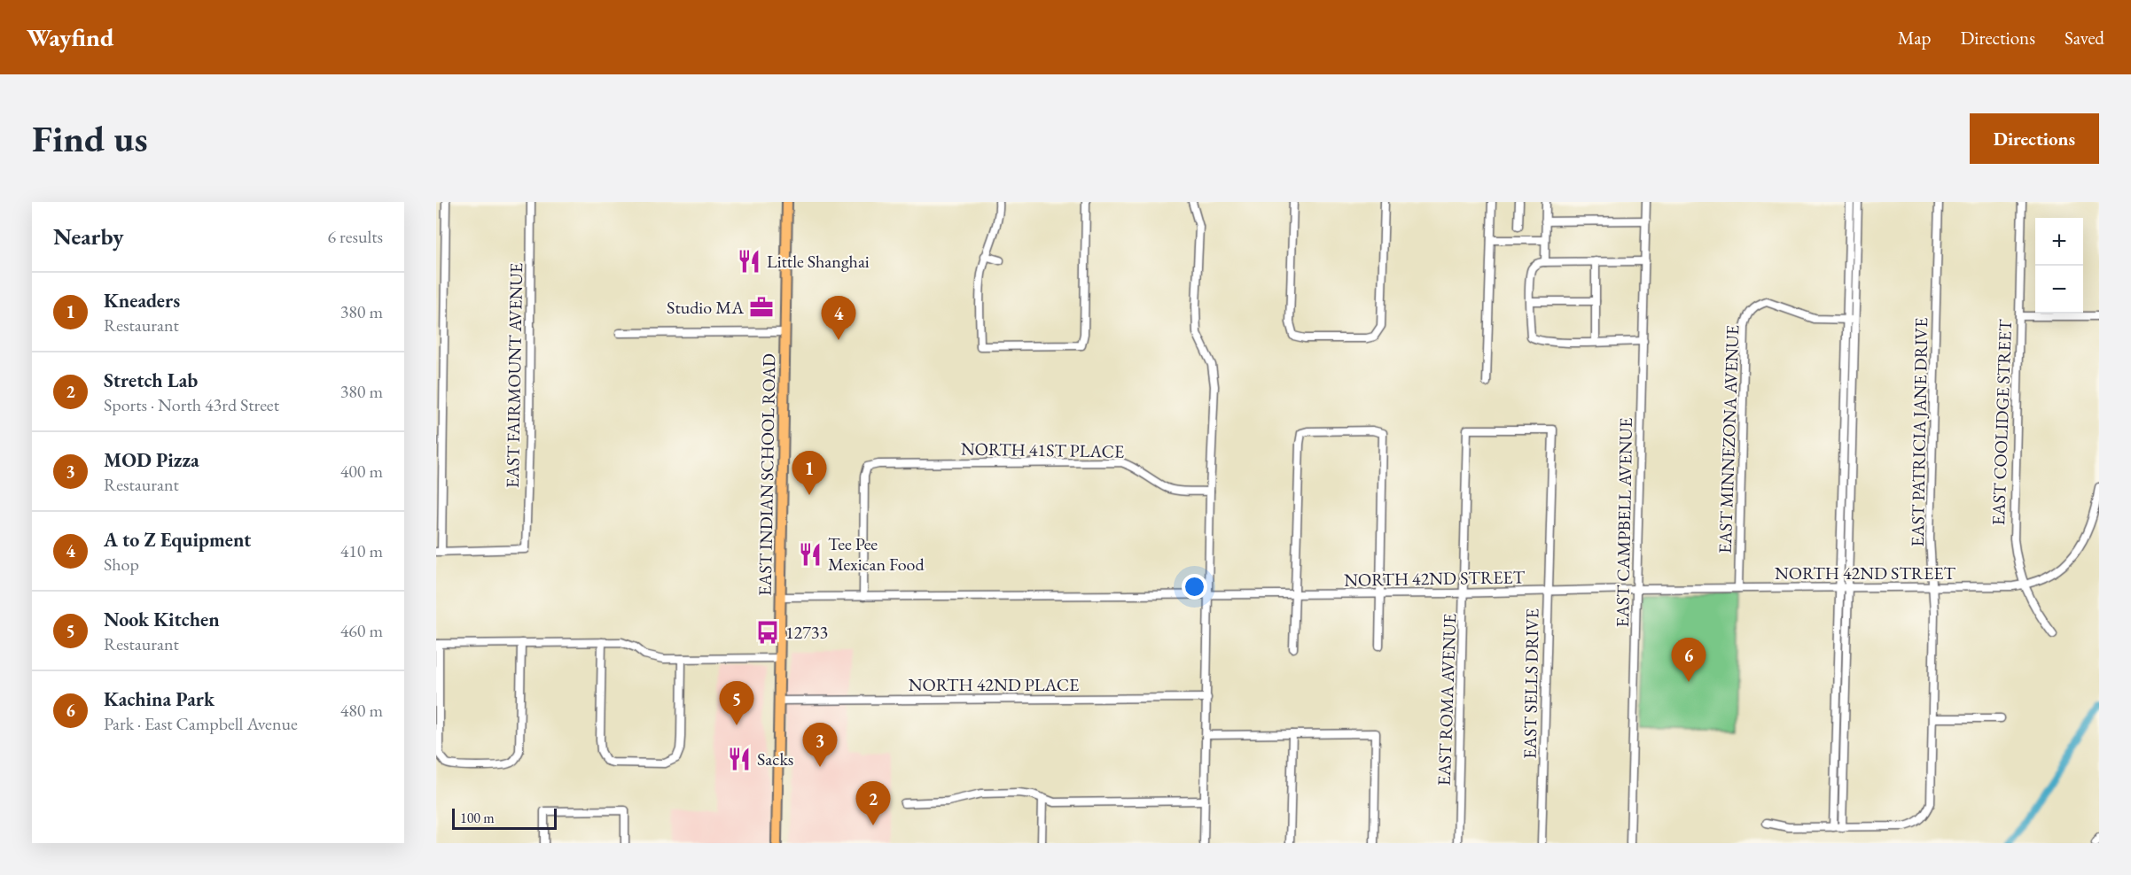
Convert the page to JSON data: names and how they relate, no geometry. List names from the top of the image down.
{
  "streets": {
    "main road": ["EAST INDIAN SCHOOL ROAD"],
    "street": [
      "EAST FAIRMOUNT AVENUE",
      "EAST COOLIDGE STREET",
      "EAST PATRICIA JANE DRIVE",
      "EAST MINNEZONA AVENUE",
      "NORTH 41ST PLACE",
      "EAST CAMPBELL AVENUE",
      "NORTH 42ND STREET",
      "EAST SELLS DRIVE",
      "NORTH 42ND PLACE",
      "EAST ROMA AVENUE"
    ]
  },
  "crossings": [
    ["EAST COOLIDGE STREET", "NORTH 42ND STREET"],
    ["EAST PATRICIA JANE DRIVE", "NORTH 42ND STREET"],
    ["EAST MINNEZONA AVENUE", "NORTH 42ND STREET"],
    ["NORTH 41ST PLACE", "NORTH 42ND STREET"],
    ["EAST INDIAN SCHOOL ROAD", "NORTH 42ND STREET"],
    ["EAST INDIAN SCHOOL ROAD", "NORTH 42ND PLACE"],
    ["EAST CAMPBELL AVENUE", "NORTH 42ND STREET"],
    ["NORTH 42ND STREET", "EAST SELLS DRIVE"],
    ["NORTH 42ND STREET", "EAST ROMA AVENUE"],
    ["EAST SELLS DRIVE", "EAST ROMA AVENUE"]
  ],
  "places": {
    "restaurant": ["Little Shanghai", "Tee Pee Mexican Food", "Sacks"],
    "office": ["Studio MA"],
    "bus stop": ["12733"]
  },
  "scale_bar": "100 m",
  "page": {
    "header": "Wayfind",
    "nav": ["Map", "Directions", "Saved"],
    "buttons": "Directions",
    "title": "Find us",
    "heading": ["Nearby", "6 results"],
    "map_buttons": ["+", "−"],
    "list": [
      {
        "mark": "1",
        "name": "Kneaders",
        "note": "Restaurant",
        "value": "380 m"
      },
      {
        "mark": "2",
        "name": "Stretch Lab",
        "note": "Sports · North 43rd Street",
        "value": "380 m"
      },
      {
        "mark": "3",
        "name": "MOD Pizza",
        "note": "Restaurant",
        "value": "400 m"
      },
      {
        "mark": "4",
        "name": "A to Z Equipment",
        "note": "Shop",
        "value": "410 m"
      },
      {
        "mark": "5",
        "name": "Nook Kitchen",
        "note": "Restaurant",
        "value": "460 m"
      },
      {
        "mark": "6",
        "name": "Kachina Park",
        "note": "Park · East Campbell Avenue",
        "value": "480 m"
      }
    ],
    "pins": [
      "4",
      "1",
      "6",
      "5",
      "3",
      "2"
    ],
    "scale": "100 m"
  }
}
